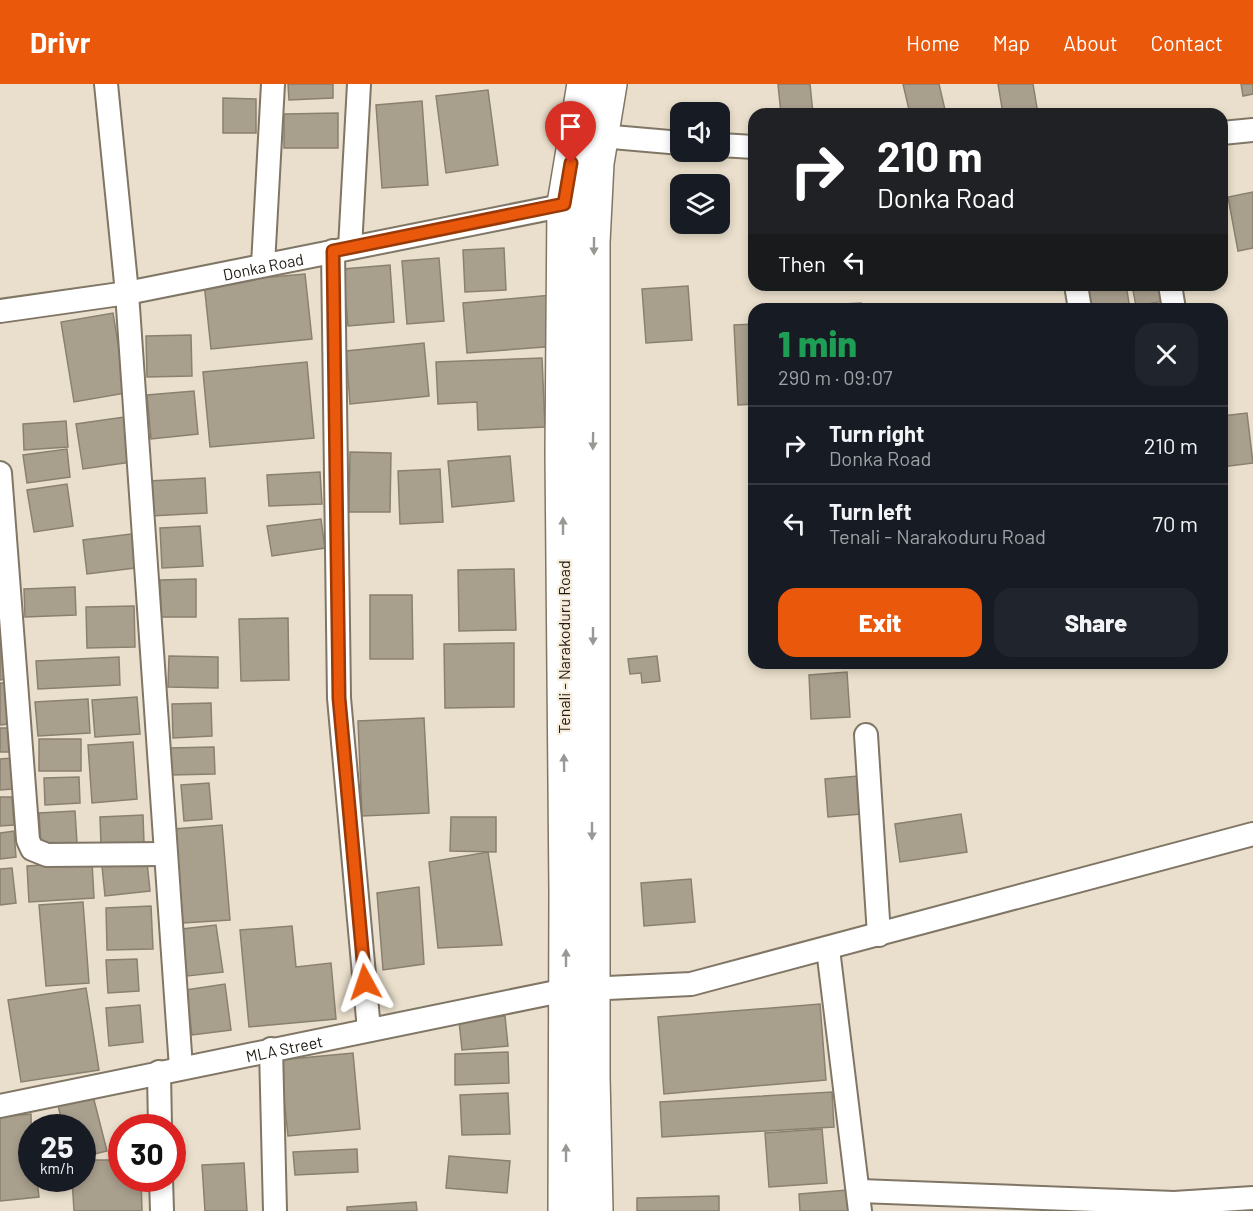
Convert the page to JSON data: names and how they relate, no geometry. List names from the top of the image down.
{
  "streets": {
    "main road": ["Tenali - Narakoduru Road"],
    "street": ["Donka Road", "MLA Street"]
  },
  "crossings": [
    ["Donka Road", "Tenali - Narakoduru Road"],
    ["Tenali - Narakoduru Road", "MLA Street"]
  ],
  "page": {
    "header": "Drivr",
    "nav": [
      "Home",
      "Map",
      "About",
      "Contact"
    ],
    "turn": ["210 m", "Donka Road"],
    "then": "Then",
    "heading": ["1 min", "290 m · 09:07"],
    "list": [
      {
        "name": "Turn right",
        "note": "Donka Road",
        "value": "210 m"
      },
      {
        "name": "Turn left",
        "note": "Tenali - Narakoduru Road",
        "value": "70 m"
      }
    ],
    "buttons": ["Exit", "Share"],
    "speed": "25 km/h",
    "limit": "30"
  }
}
